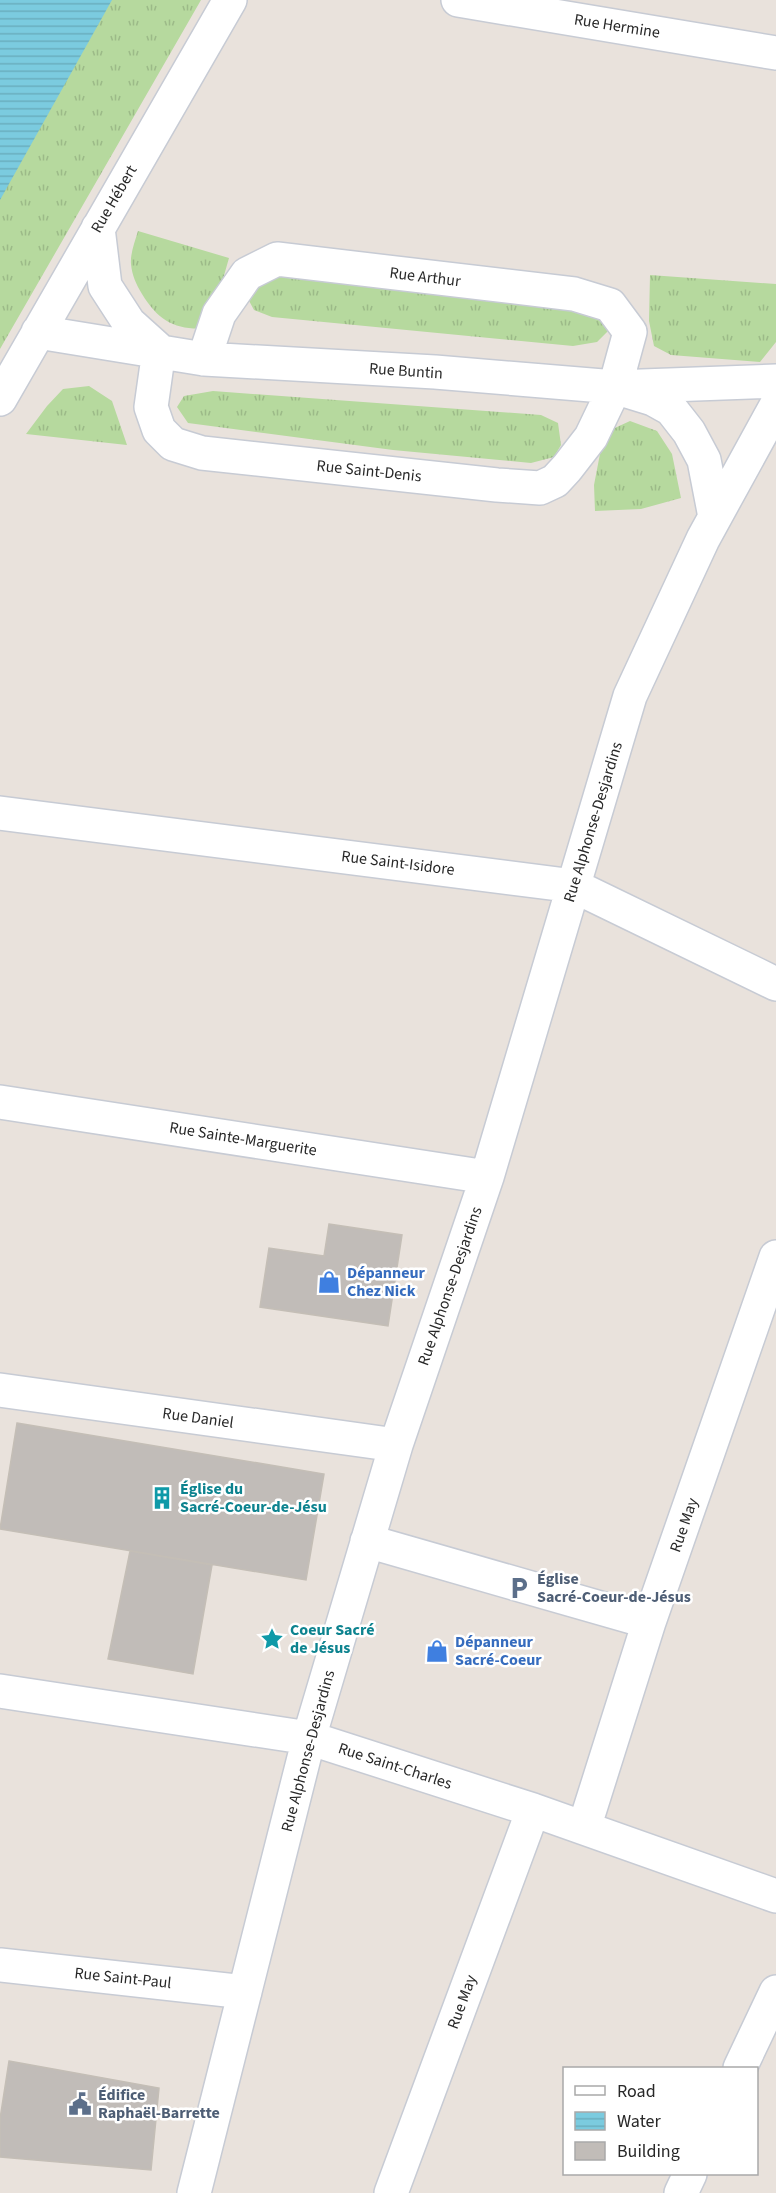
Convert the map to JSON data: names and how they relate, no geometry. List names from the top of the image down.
{
  "streets": {
    "street": [
      "Rue Hermine",
      "Rue Hébert",
      "Rue Arthur",
      "Rue Buntin",
      "Rue Saint-Denis",
      "Rue Alphonse-Desjardins",
      "Rue Saint-Isidore",
      "Rue Sainte-Marguerite",
      "Rue Daniel",
      "Rue May",
      "Rue Saint-Charles",
      "Rue Saint-Paul"
    ]
  },
  "crossings": [
    ["Rue Hébert", "Rue Buntin"],
    ["Rue Arthur", "Rue Buntin"],
    ["Rue Arthur", "Rue Saint-Denis"],
    ["Rue Buntin", "Rue Saint-Denis"],
    ["Rue Alphonse-Desjardins", "Rue Saint-Isidore"],
    ["Rue Alphonse-Desjardins", "Rue Sainte-Marguerite"],
    ["Rue Alphonse-Desjardins", "Rue Daniel"],
    ["Rue Alphonse-Desjardins", "Rue Saint-Charles"],
    ["Rue Alphonse-Desjardins", "Rue Saint-Paul"],
    ["Rue May", "Rue Saint-Charles"]
  ],
  "places": {
    "shop": ["Dépanneur Chez Nick", "Dépanneur Sacré-Coeur"],
    "building": ["Église du Sacré-Coeur-de-Jésu"],
    "parking": ["Église Sacré-Coeur-de-Jésus"],
    "place": ["Coeur Sacré de Jésus"],
    "public building": ["Édifice Raphaël-Barrette"]
  },
  "legend": ["Road", "Water", "Building"]
}
